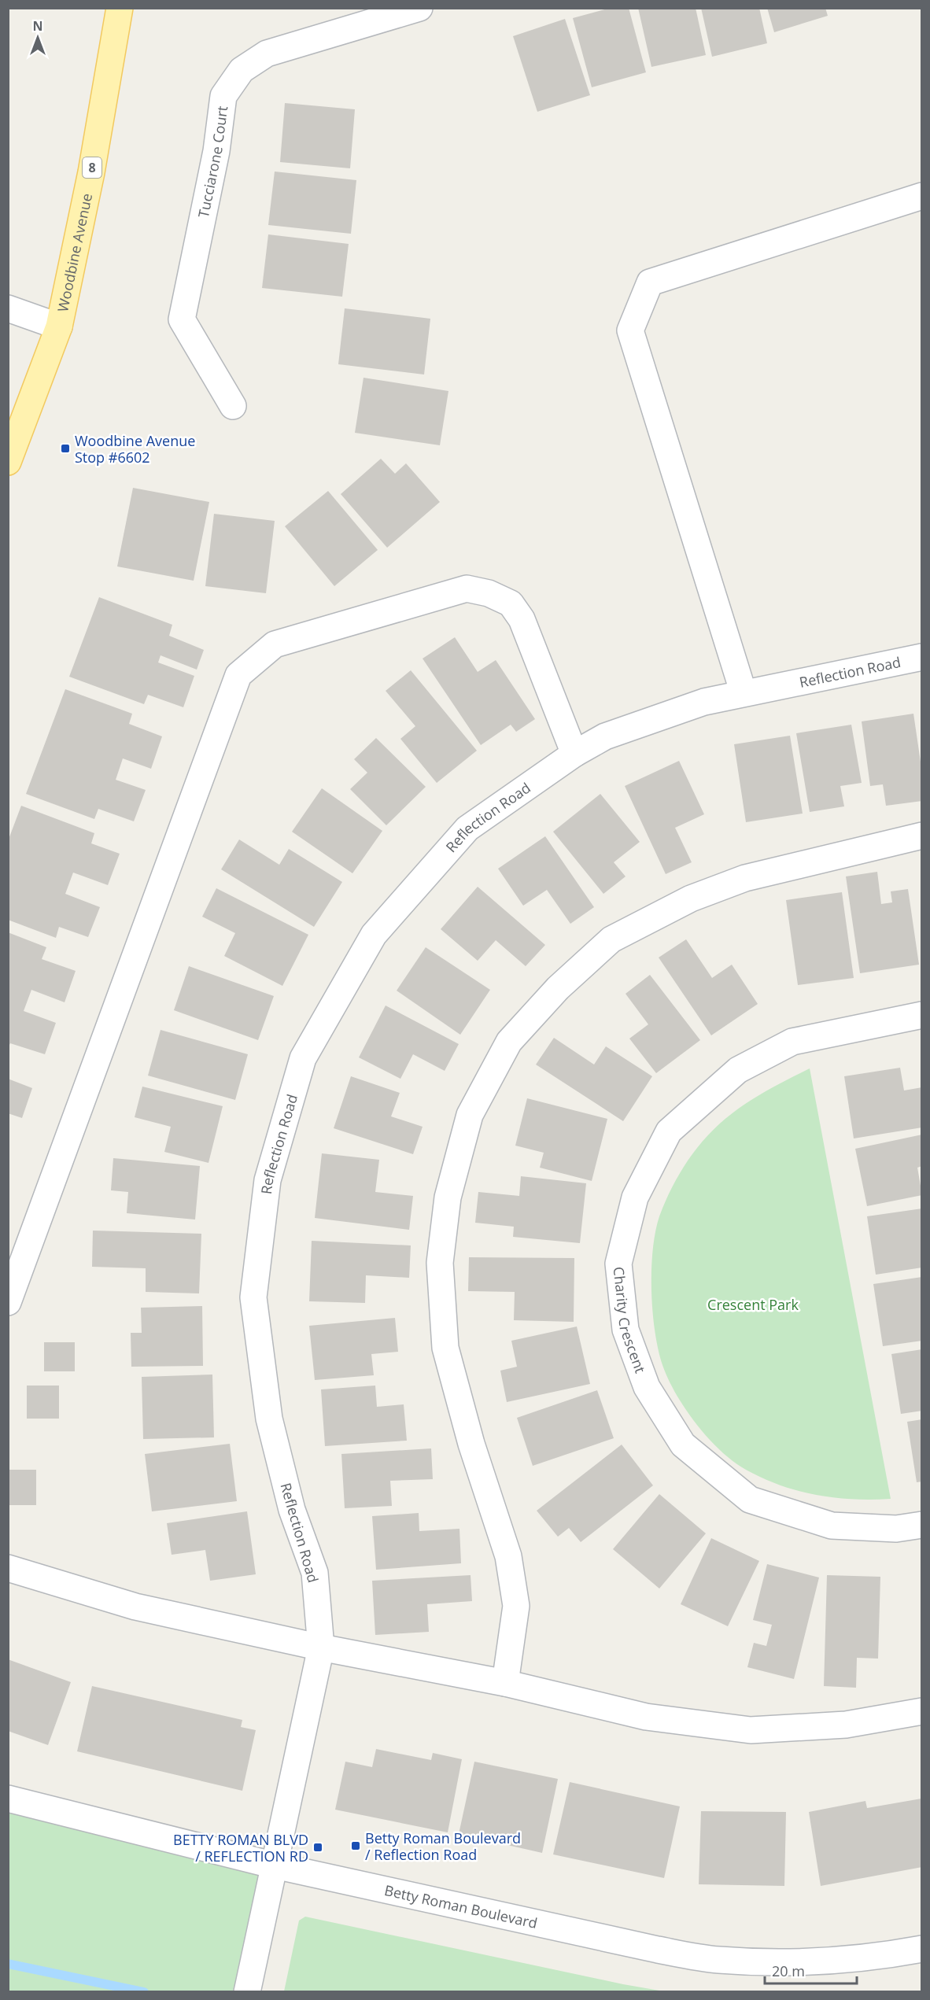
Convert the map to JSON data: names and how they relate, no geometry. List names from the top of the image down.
{
  "streets": {
    "main road": ["8", "Woodbine Avenue"],
    "street": [
      "Tucciarone Court",
      "Reflection Road",
      "Charity Crescent",
      "Betty Roman Boulevard"
    ]
  },
  "crossings": [
    ["Reflection Road", "Betty Roman Boulevard"]
  ],
  "parks": ["Crescent Park"],
  "places": {
    "transit": ["Woodbine Avenue Stop #6602", "Betty Roman Boulevard / Reflection Road", "BETTY ROMAN BLVD / REFLECTION RD"]
  },
  "scale_bar": "20 m",
  "north": "top"
}
